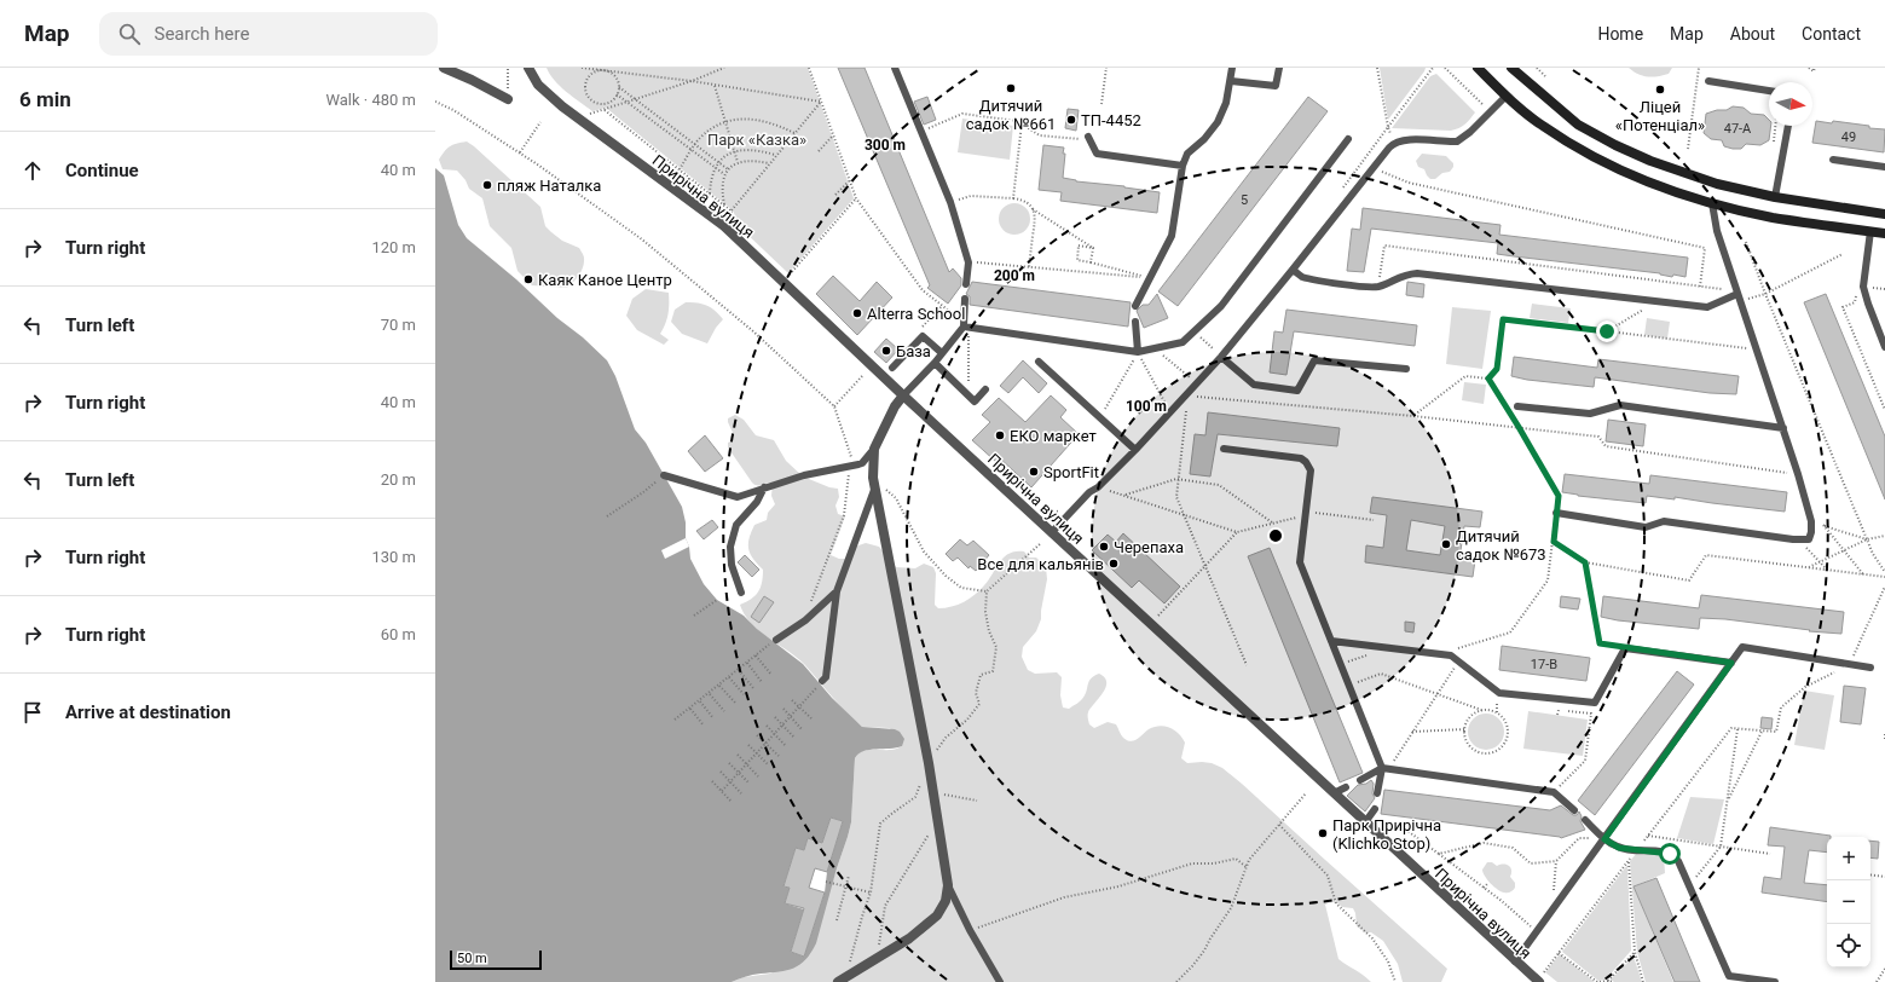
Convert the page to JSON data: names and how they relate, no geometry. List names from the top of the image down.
{
  "streets": {
    "street": ["Прирічна вулиця"]
  },
  "parks": ["Парк «Казка»"],
  "places": [
    "Дитячий садок №661",
    "Ліцей «Потенціал»",
    "ТП-4452",
    "пляж Наталка",
    "Каяк Каное Центр",
    "Alterra School",
    "База",
    "ЕКО маркет",
    "SportFit",
    "Дитячий садок №673",
    "Черепаха",
    "Все для кальянів",
    "Парк Прирічна (Klichko Stop)"
  ],
  "house_numbers": [
    "47-А",
    "49",
    "5",
    "17-В"
  ],
  "scale_bar": "50 m",
  "north": "right",
  "page": {
    "header": "Map",
    "search": "Search here",
    "nav": [
      "Home",
      "Map",
      "About",
      "Contact"
    ],
    "heading": ["6 min", "Walk · 480 m"],
    "list": [
      ["Continue", "40 m"],
      ["Turn right", "120 m"],
      ["Turn left", "70 m"],
      ["Turn right", "40 m"],
      ["Turn left", "20 m"],
      ["Turn right", "130 m"],
      ["Turn right", "60 m"],
      "Arrive at destination"
    ],
    "map_buttons": ["+", "−"],
    "scale": "50 m"
  },
  "rings": ["300 m", "200 m", "100 m"]
}
